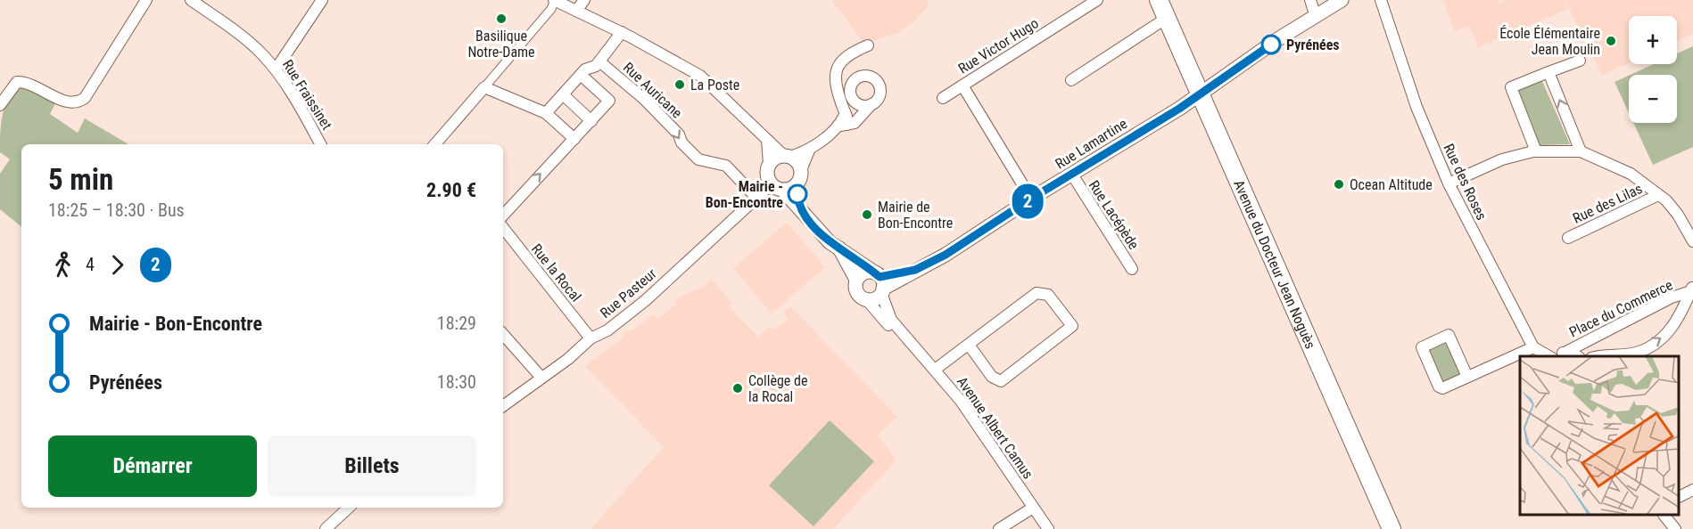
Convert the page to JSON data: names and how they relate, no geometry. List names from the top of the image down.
{
  "streets": {
    "main road": ["Avenue du Docteur Jean Noguès"],
    "street": [
      "Rue Victor Hugo",
      "Rue Auricane",
      "Rue Fraissinet",
      "Rue Lamartine",
      "Rue des Roses",
      "Rue des Lilas",
      "Rue Lacépède",
      "Rue la Rocal",
      "Rue Pasteur",
      "Place du Commerce",
      "Avenue Albert Camus"
    ]
  },
  "crossings": [
    ["Rue Auricane", "Rue Pasteur"],
    ["Rue Lamartine", "Rue Lacépède"],
    ["Rue Lamartine", "Avenue du Docteur Jean Noguès"],
    ["Rue Lamartine", "Avenue Albert Camus"],
    ["Rue la Rocal", "Rue Pasteur"]
  ],
  "places": [
    "Basilique Notre-Dame",
    "École Élémentaire Jean Moulin",
    "Pyrénées",
    "La Poste",
    "Ocean Altitude",
    "Mairie - Bon-Encontre",
    "Mairie de Bon-Encontre",
    "Collège de la Rocal"
  ],
  "lines": ["bus line 2"],
  "page": {
    "on_map": "2",
    "map_buttons": ["+", "−"],
    "heading": ["5 min", "18:25 – 18:30 · Bus", "2.90 €"],
    "legs": ["4", "2"],
    "list": [
      {
        "name": "Mairie - Bon-Encontre",
        "value": "18:29"
      },
      {
        "name": "Pyrénées",
        "value": "18:30"
      }
    ],
    "buttons": ["Démarrer", "Billets"]
  }
}
